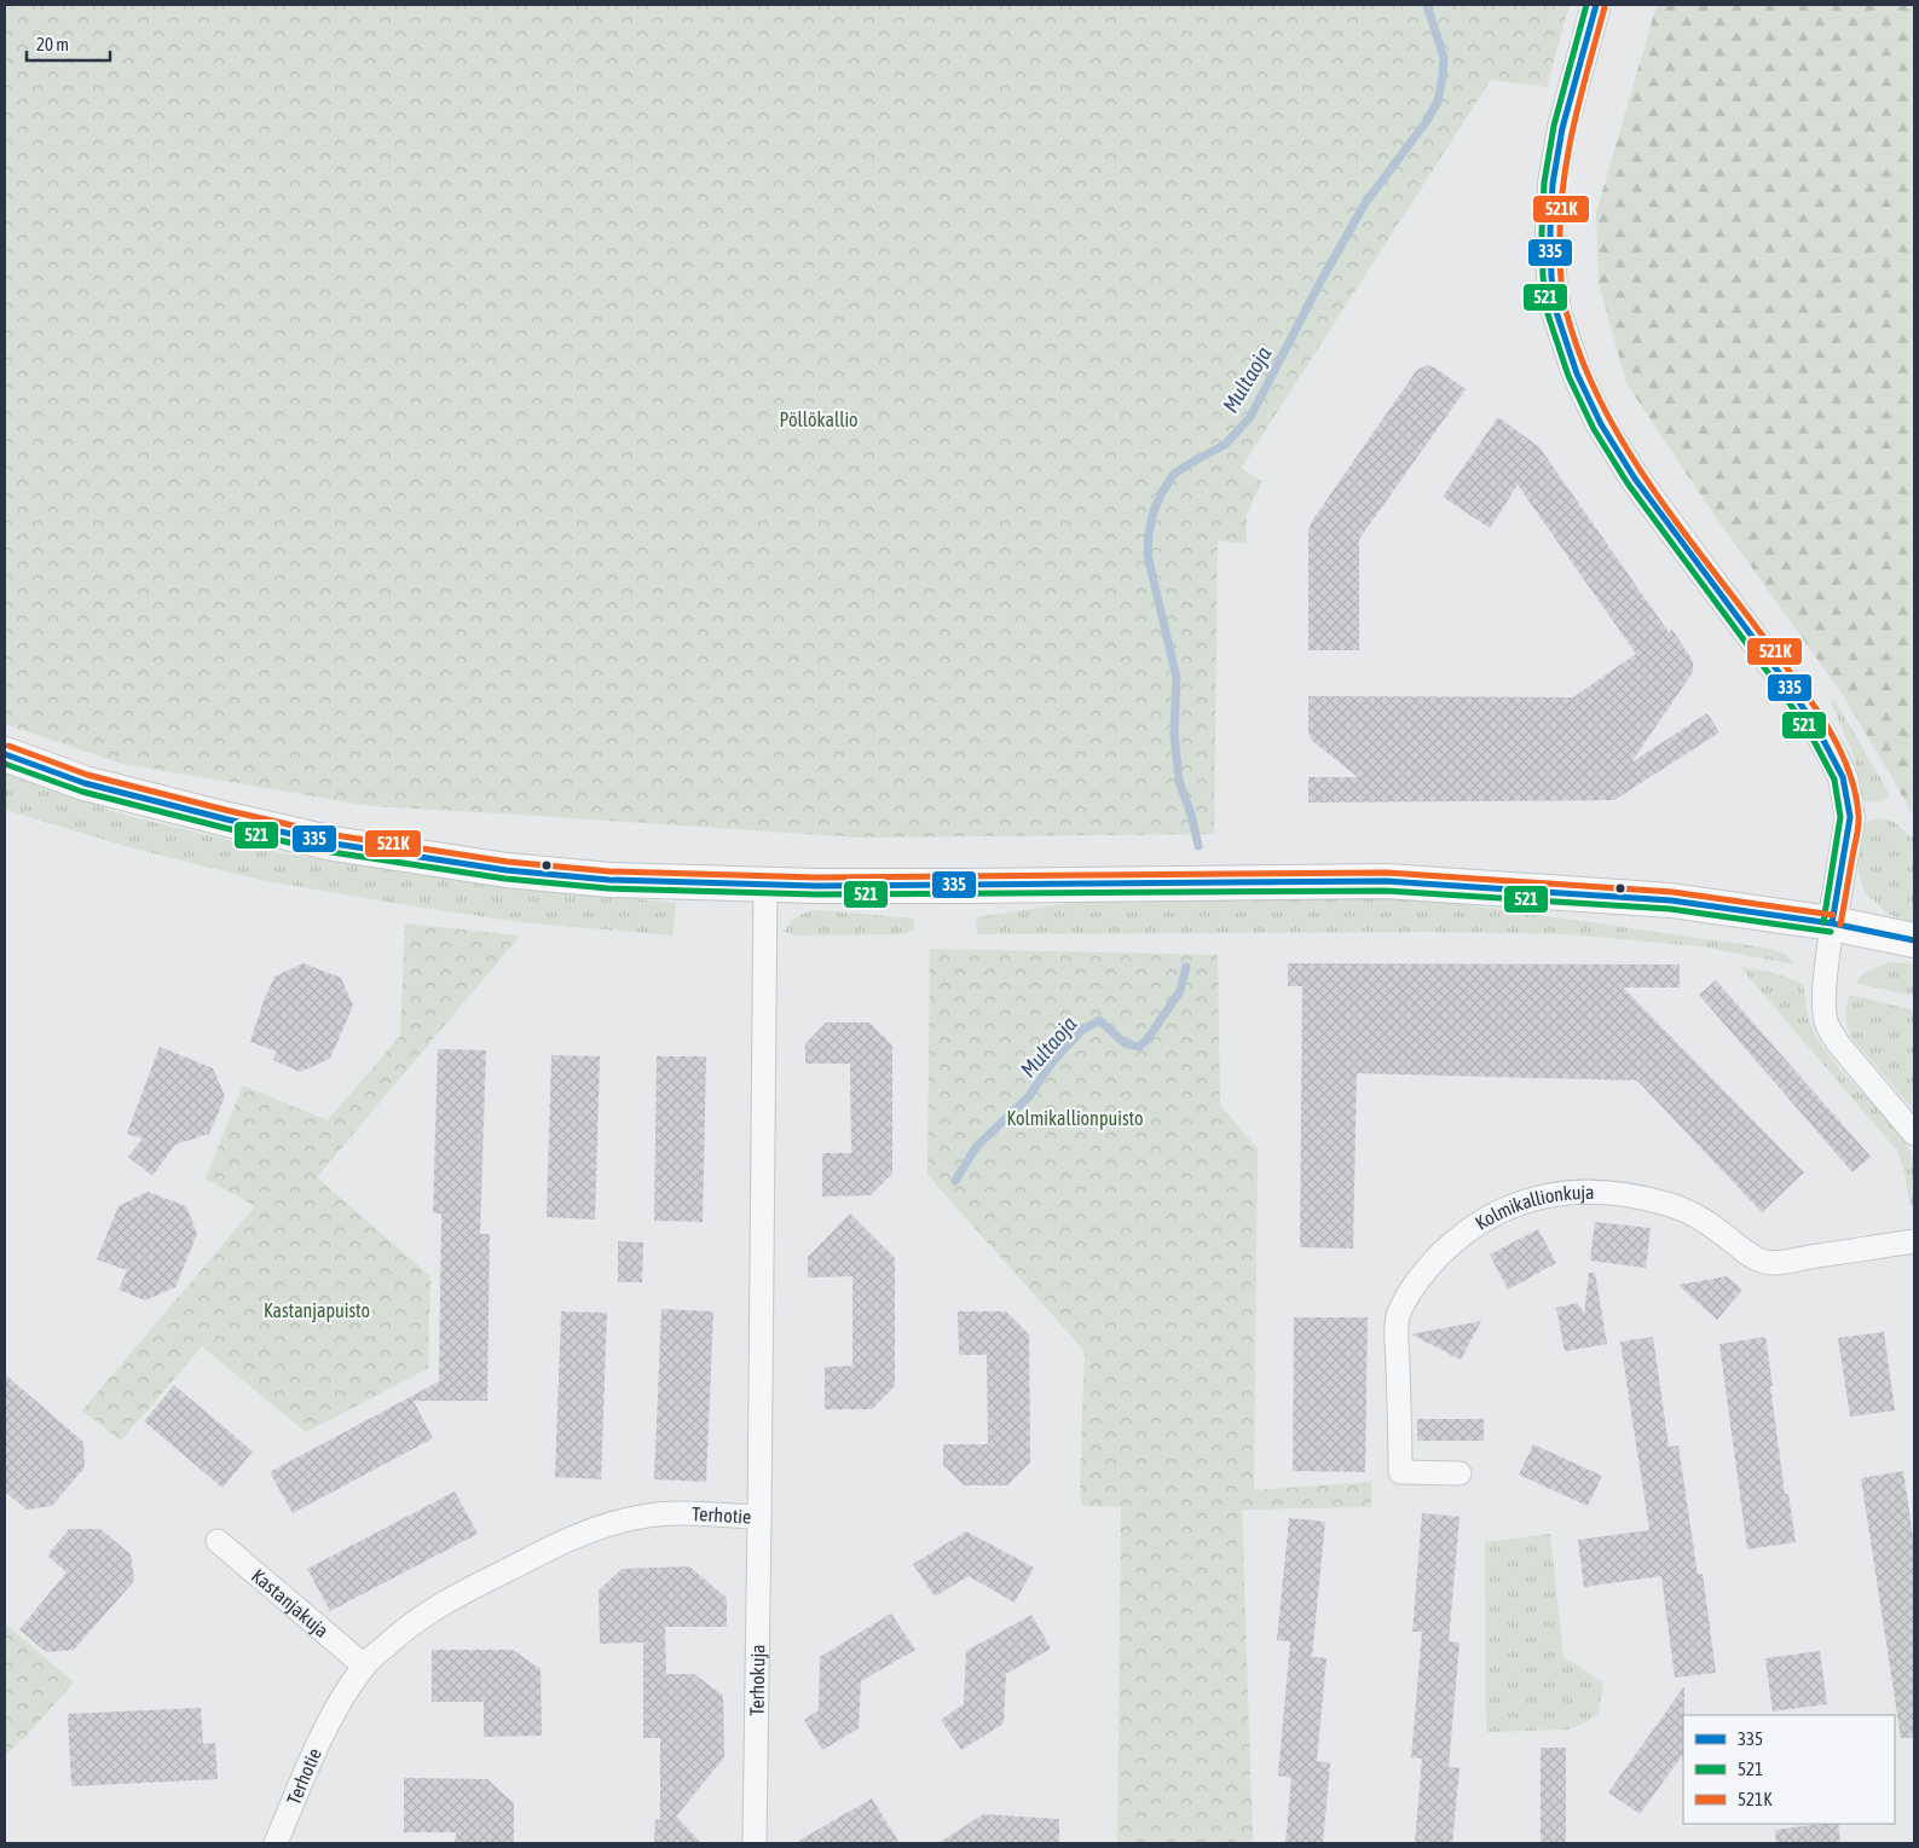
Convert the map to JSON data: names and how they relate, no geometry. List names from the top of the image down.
{
  "streets": {
    "street": [
      "Kolmikallionkuja",
      "Terhotie",
      "Kastanjakuja",
      "Terhokuja"
    ]
  },
  "crossings": [
    ["Terhotie", "Kastanjakuja"],
    ["Terhotie", "Terhokuja"]
  ],
  "water": ["Multaoja"],
  "parks": ["Pöllökallio", "Kolmikallionpuisto", "Kastanjapuisto"],
  "lines": ["transit line 335", "transit line 521", "transit line 521K"],
  "legend": ["335", "521", "521K"],
  "scale_bar": "20 m"
}
